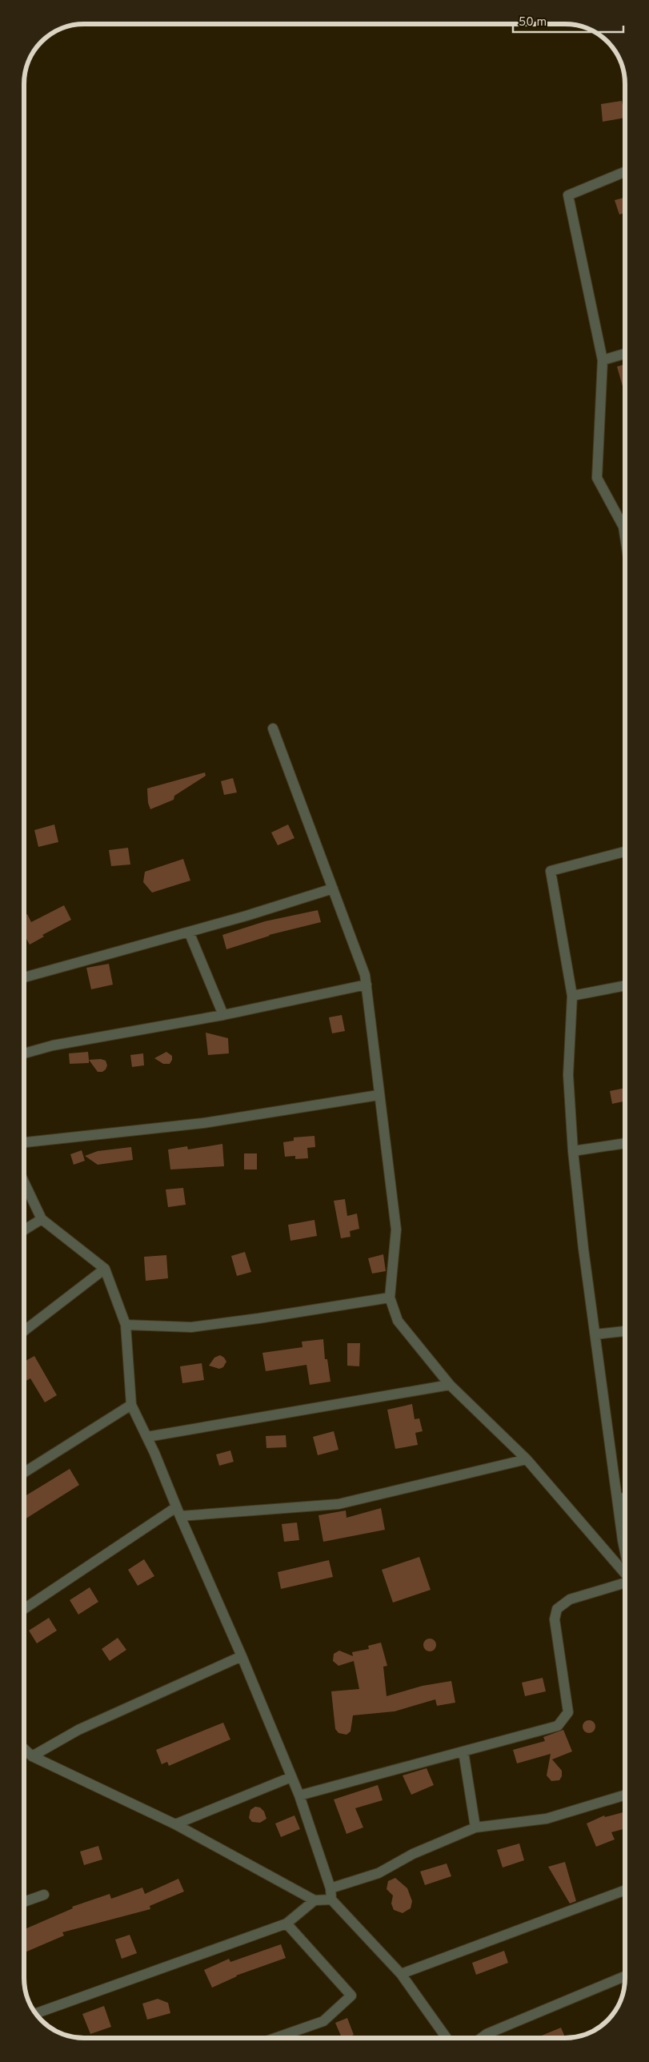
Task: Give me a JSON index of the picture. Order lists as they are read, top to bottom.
{
  "scale_bar": "50 m"
}
